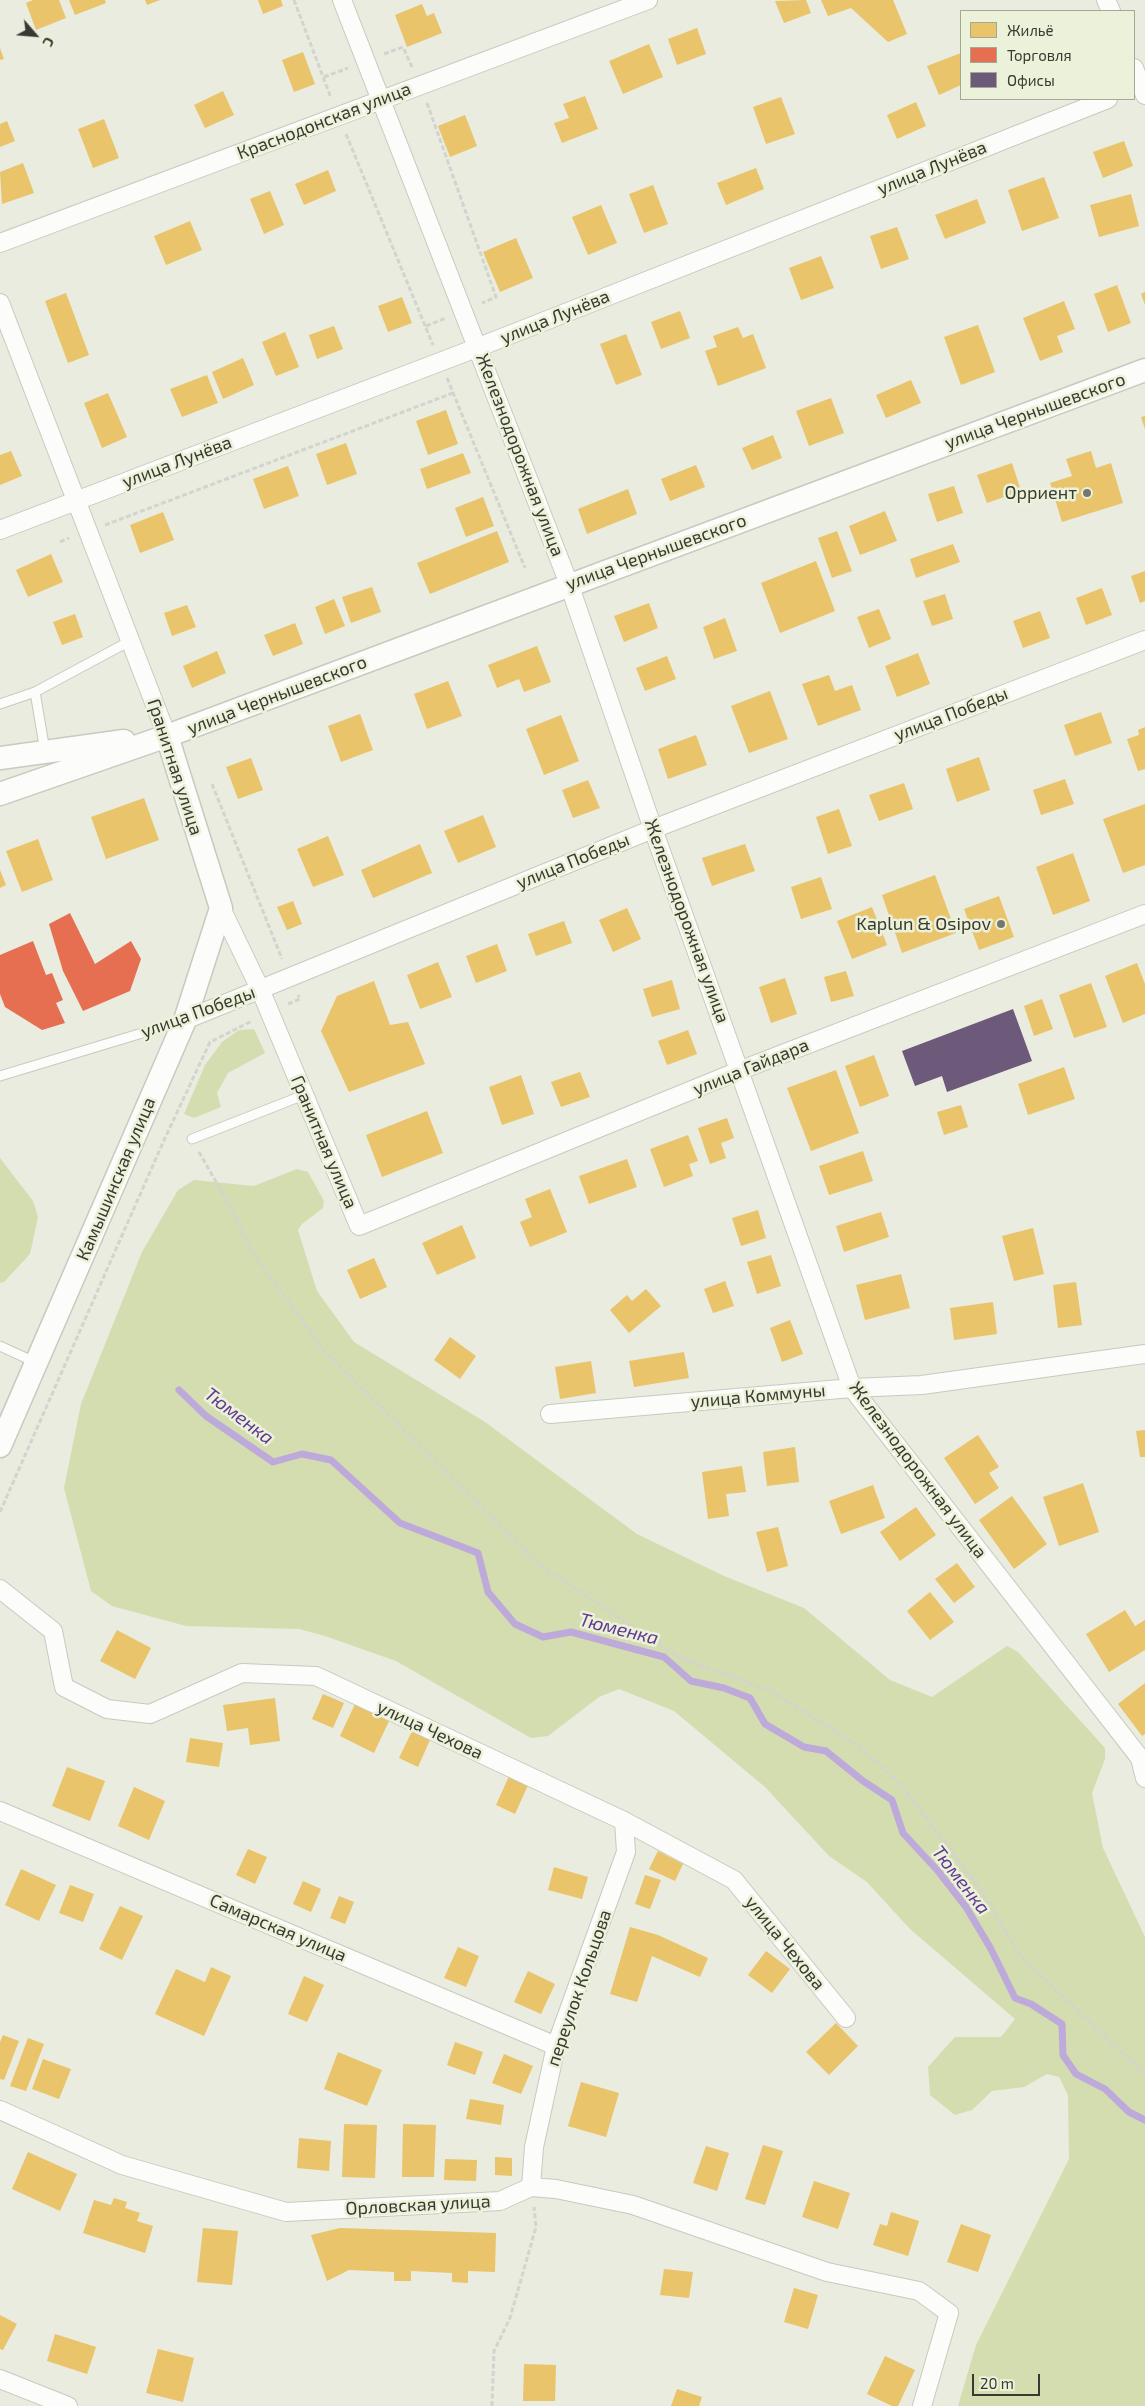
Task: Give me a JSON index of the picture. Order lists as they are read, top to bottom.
{
  "streets": {
    "street": [
      "Краснодонская улица",
      "улица Лунёва",
      "улица Чернышевского",
      "Железнодорожная улица",
      "улица Победы",
      "Гранитная улица",
      "улица Гайдара",
      "Камышинская улица",
      "улица Коммуны",
      "улица Чехова",
      "Самарская улица",
      "переулок Кольцова",
      "Орловская улица"
    ]
  },
  "crossings": [
    ["Краснодонская улица", "Железнодорожная улица"],
    ["улица Лунёва", "Железнодорожная улица"],
    ["улица Лунёва", "Гранитная улица"],
    ["улица Чернышевского", "Железнодорожная улица"],
    ["улица Чернышевского", "Гранитная улица"],
    ["Железнодорожная улица", "улица Победы"],
    ["Железнодорожная улица", "улица Гайдара"],
    ["Железнодорожная улица", "улица Коммуны"],
    ["улица Победы", "Гранитная улица"],
    ["улица Победы", "Камышинская улица"],
    ["Гранитная улица", "улица Гайдара"],
    ["Гранитная улица", "Камышинская улица"],
    ["улица Чехова", "переулок Кольцова"],
    ["Самарская улица", "переулок Кольцова"],
    ["переулок Кольцова", "Орловская улица"]
  ],
  "water": ["Тюменка"],
  "places": ["Орриент", "Kaplun & Osipov"],
  "legend": ["Жильё", "Торговля", "Офисы"],
  "scale_bar": "20 m",
  "north": "bottom right"
}
